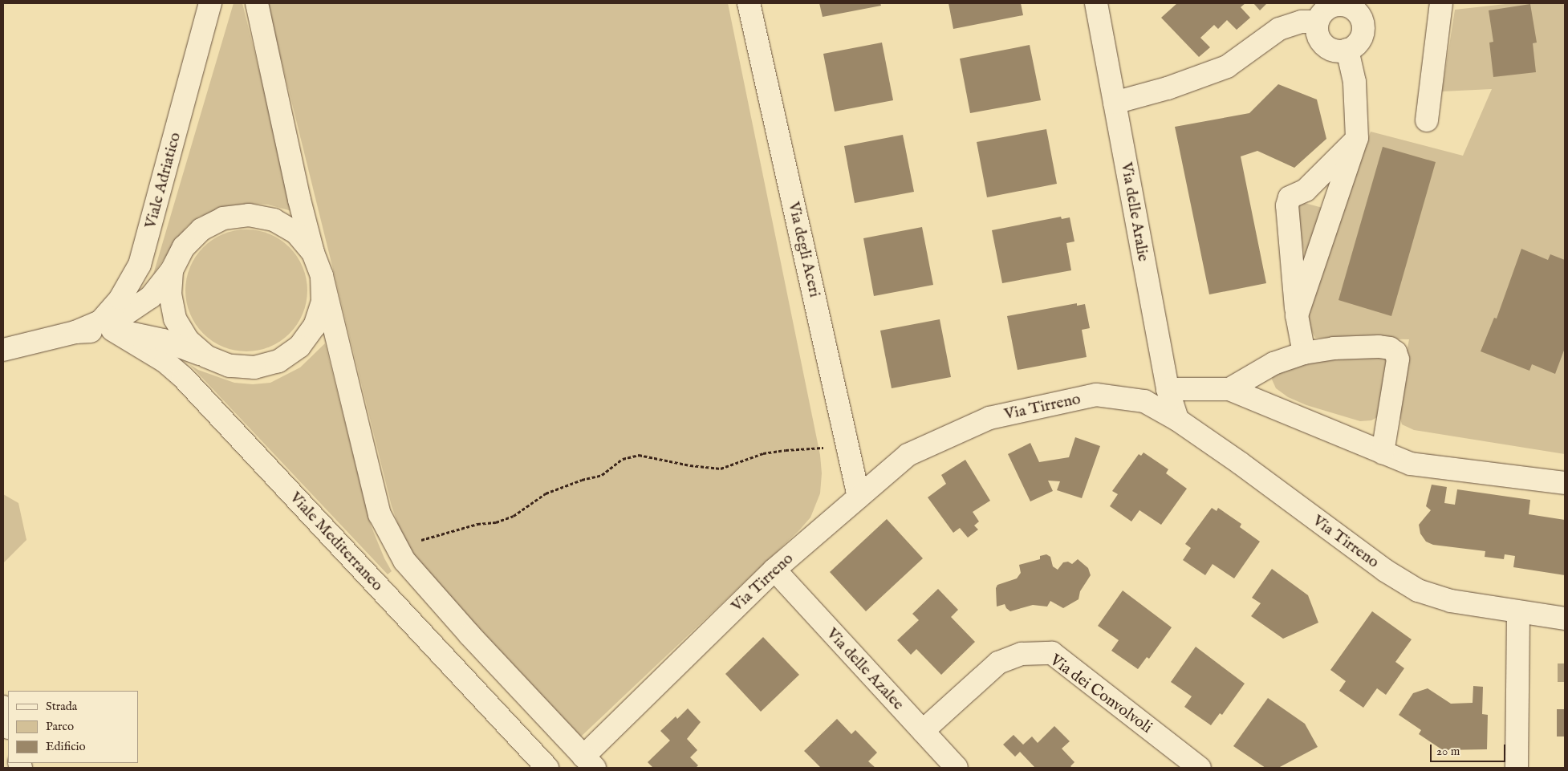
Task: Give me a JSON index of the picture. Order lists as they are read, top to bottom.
{
  "streets": {
    "street": [
      "Viale Adriatico",
      "Via delle Aralie",
      "Via degli Aceri",
      "Via Tirreno",
      "Viale Mediterraneo",
      "Via delle Azalee",
      "Via dei Convolvoli"
    ]
  },
  "crossings": [
    ["Viale Adriatico", "Viale Mediterraneo"],
    ["Via delle Aralie", "Via Tirreno"],
    ["Via degli Aceri", "Via Tirreno"],
    ["Via Tirreno", "Via delle Azalee"],
    ["Via delle Azalee", "Via dei Convolvoli"]
  ],
  "legend": ["Strada", "Parco", "Edificio"],
  "scale_bar": "20 m"
}
